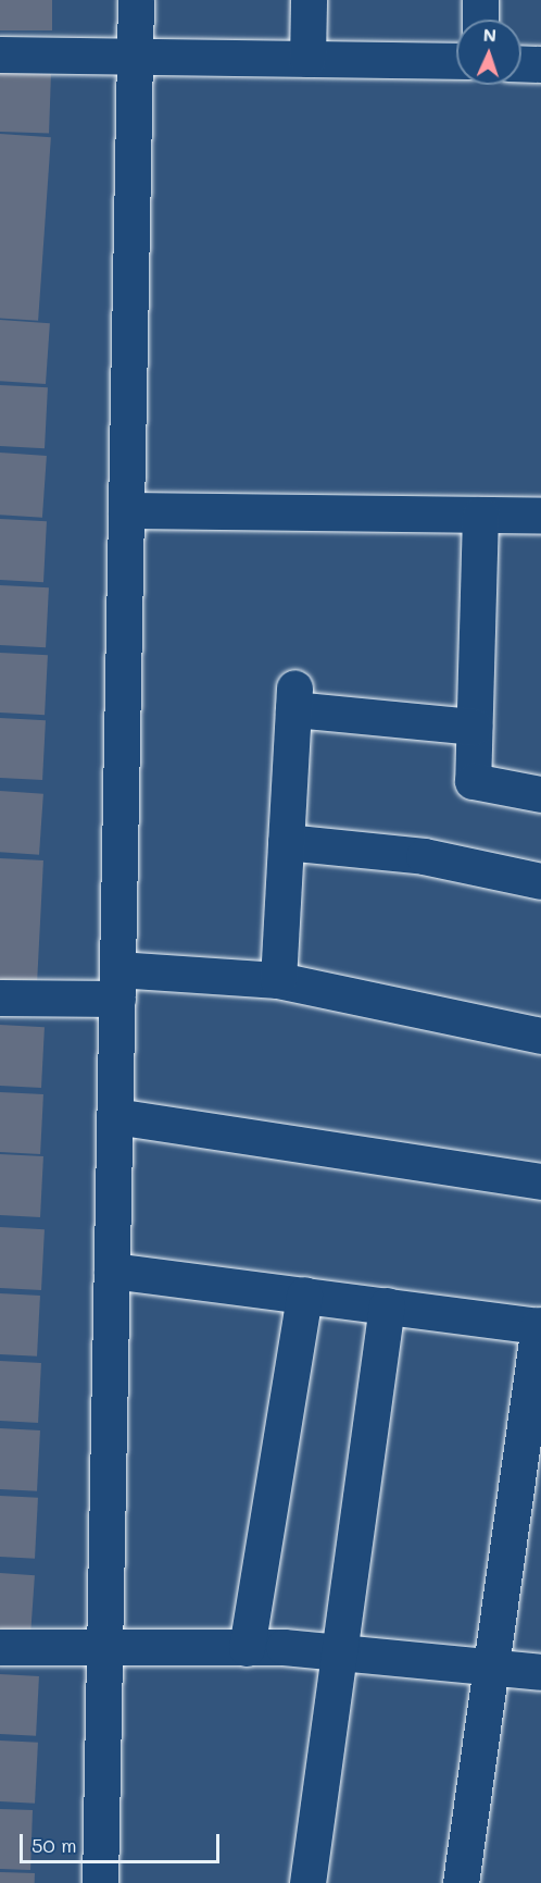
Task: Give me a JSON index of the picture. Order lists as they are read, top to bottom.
{
  "scale_bar": "50 m",
  "north": "top"
}
